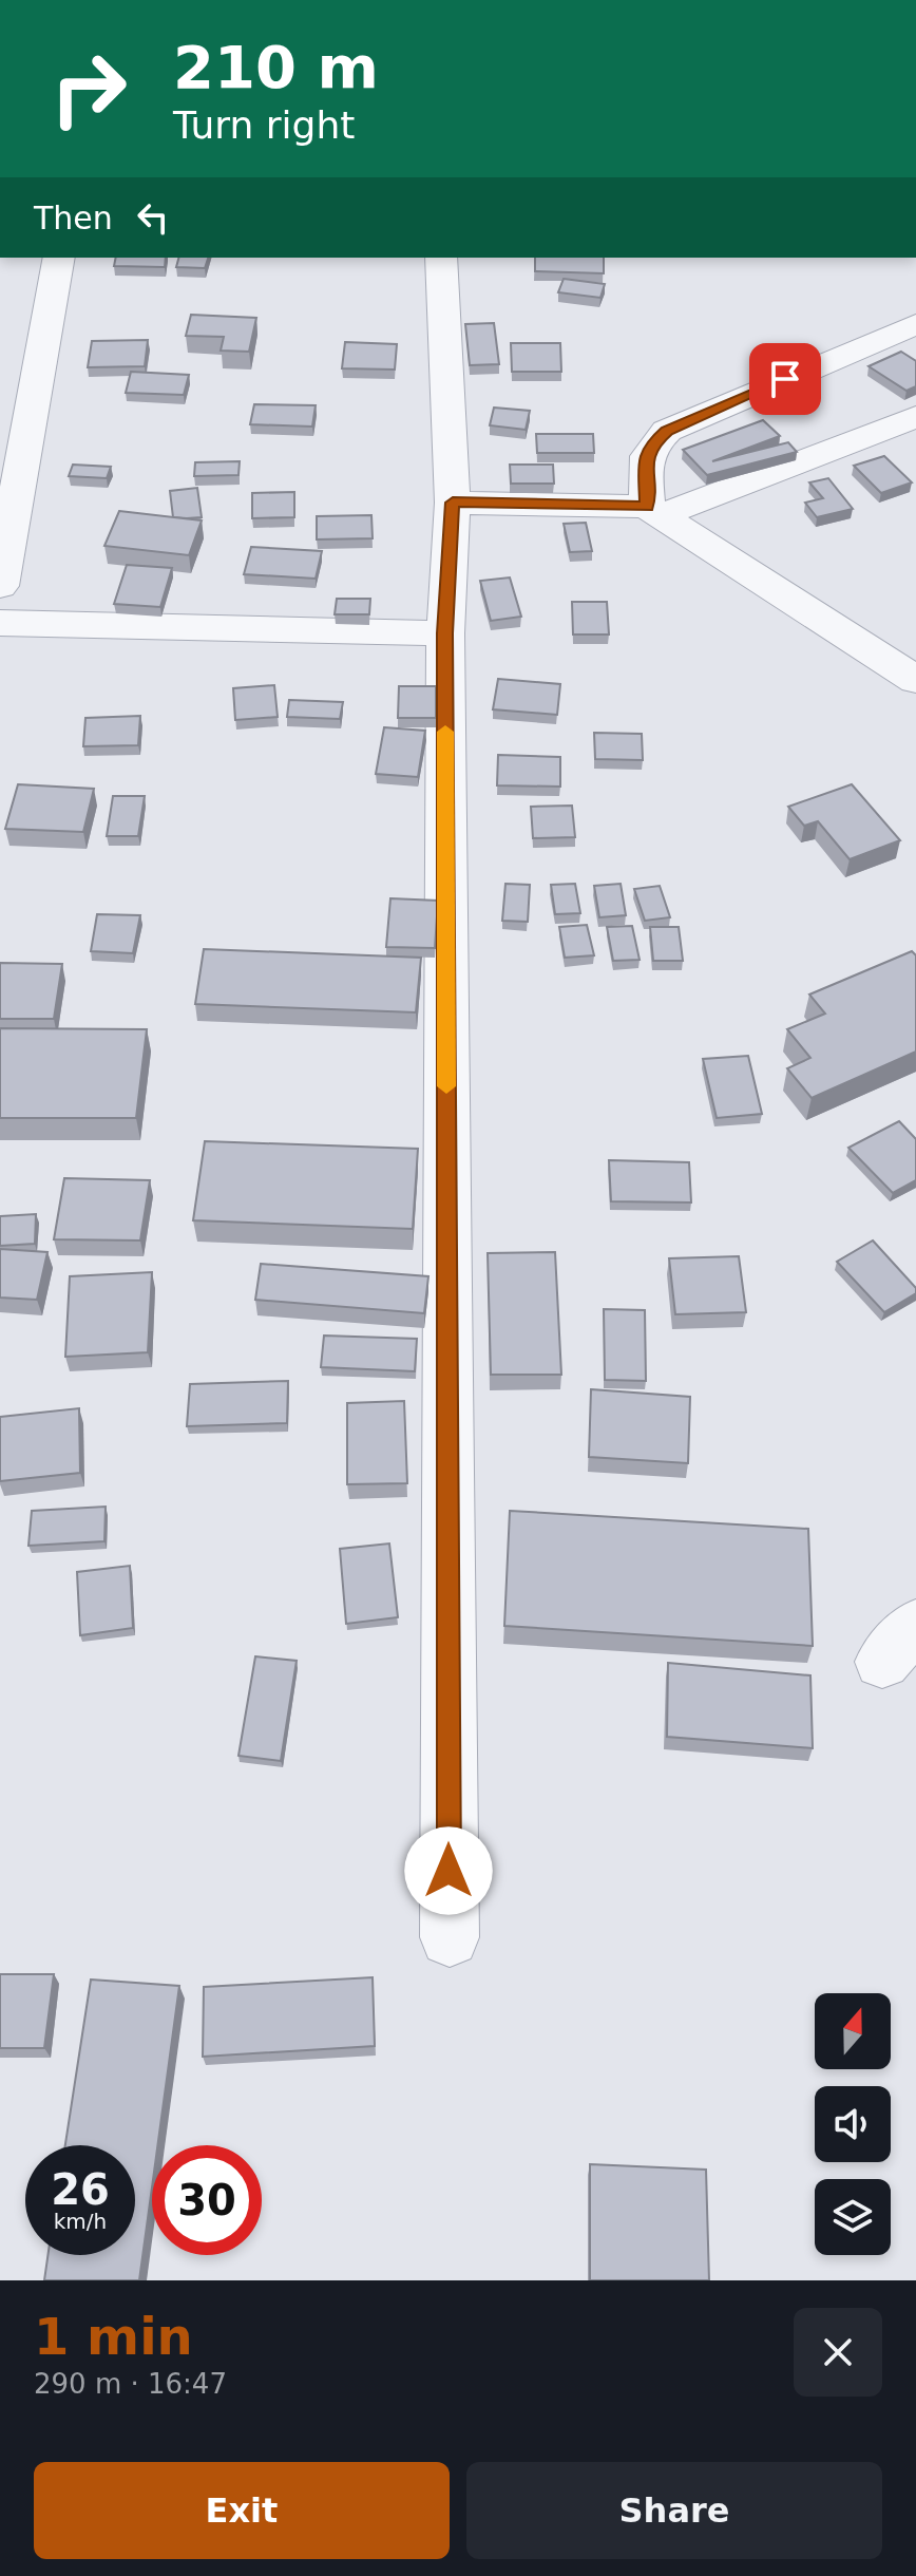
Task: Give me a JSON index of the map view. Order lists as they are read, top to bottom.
{
  "north": "top",
  "page": {
    "turn": ["210 m", "Turn right"],
    "then": "Then",
    "speed": "26 km/h",
    "limit": "30",
    "heading": ["1 min", "290 m · 16:47"],
    "buttons": ["Exit", "Share"]
  }
}
